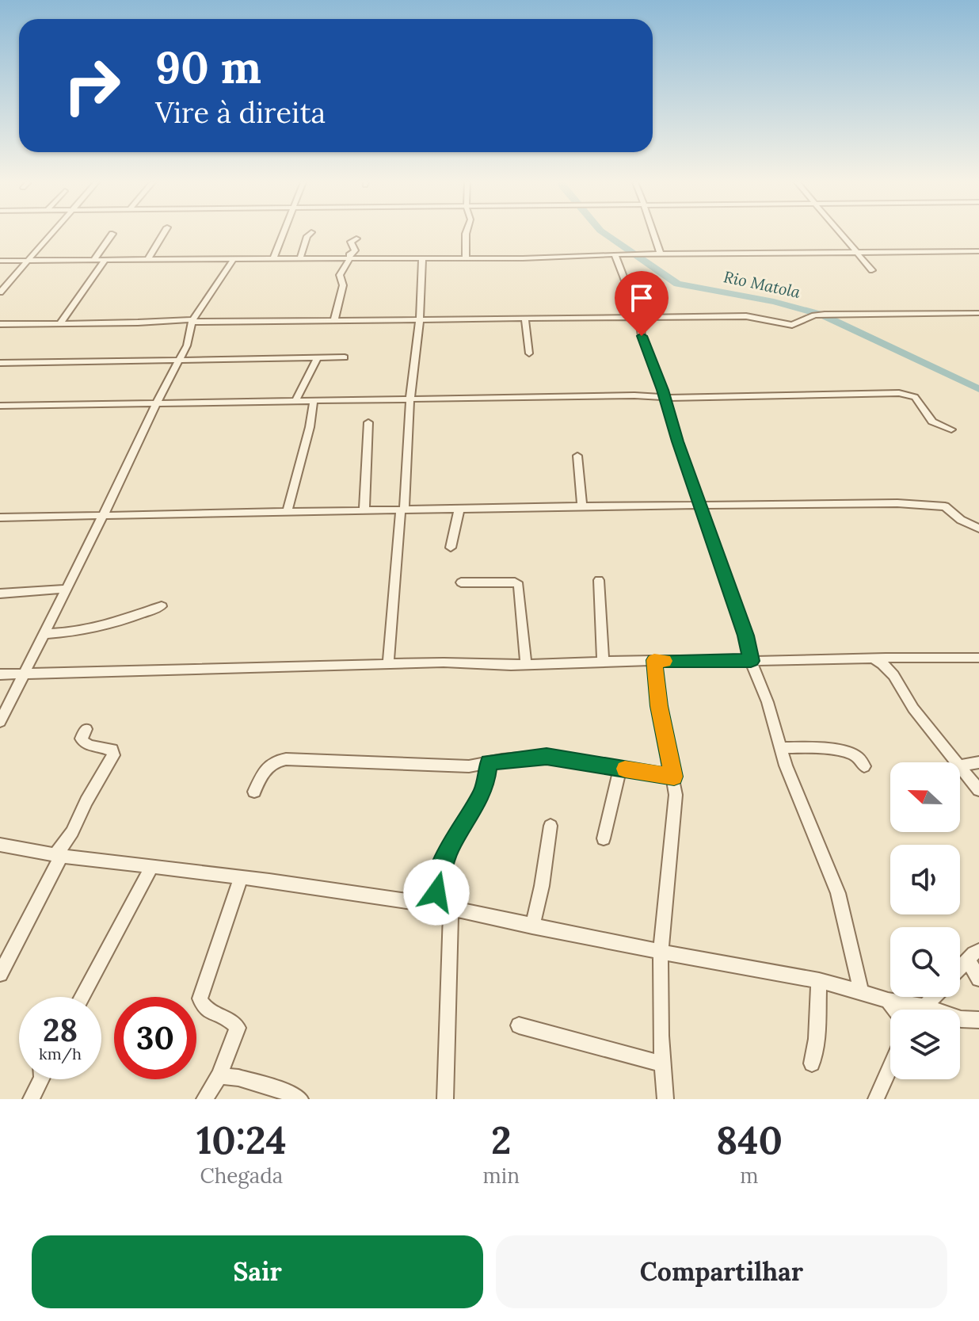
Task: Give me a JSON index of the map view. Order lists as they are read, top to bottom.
{
  "water": ["Rio Matola"],
  "north": "left",
  "page": {
    "turn": ["90 m", "Vire à direita"],
    "speed": "28 km/h",
    "limit": "30",
    "eta": [
      "10:24",
      "Chegada",
      "2",
      "min",
      "840",
      "m"
    ],
    "buttons": ["Sair", "Compartilhar"]
  }
}
